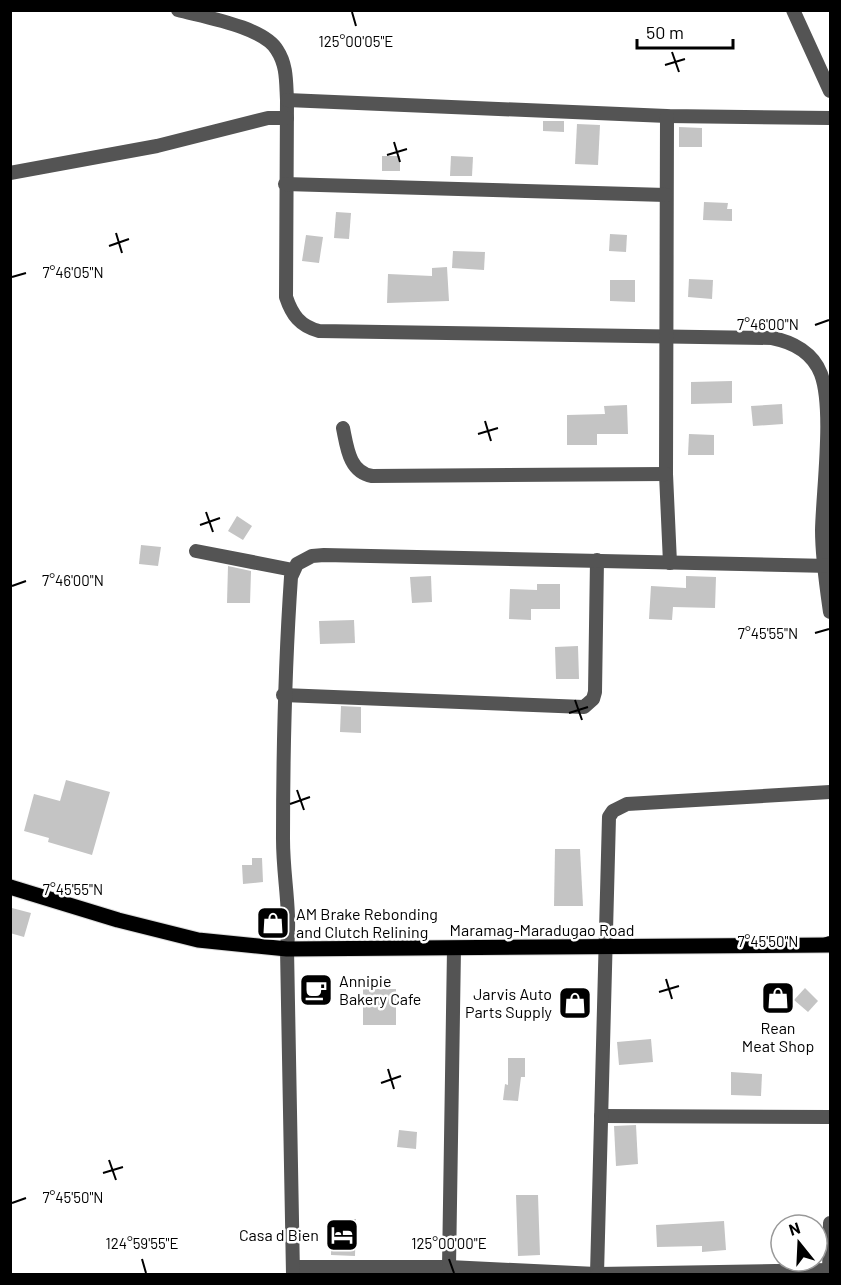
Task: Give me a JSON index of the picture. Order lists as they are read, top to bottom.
{
  "streets": {
    "main road": ["Maramag-Maradugao Road"]
  },
  "places": {
    "shop": ["AM Brake Rebonding and Clutch Relining", "Rean Meat Shop", "Jarvis Auto Parts Supply"],
    "cafe": ["Annipie Bakery Cafe"],
    "hotel": ["Casa d Bien"]
  },
  "scale_bar": "50 m",
  "north": "top",
  "coordinates": [
    "125°00'05\"E",
    "7°46'05\"N",
    "7°46'00\"N",
    "7°45'55\"N",
    "7°45'50\"N",
    "124°59'55\"E",
    "125°00'00\"E"
  ]
}
